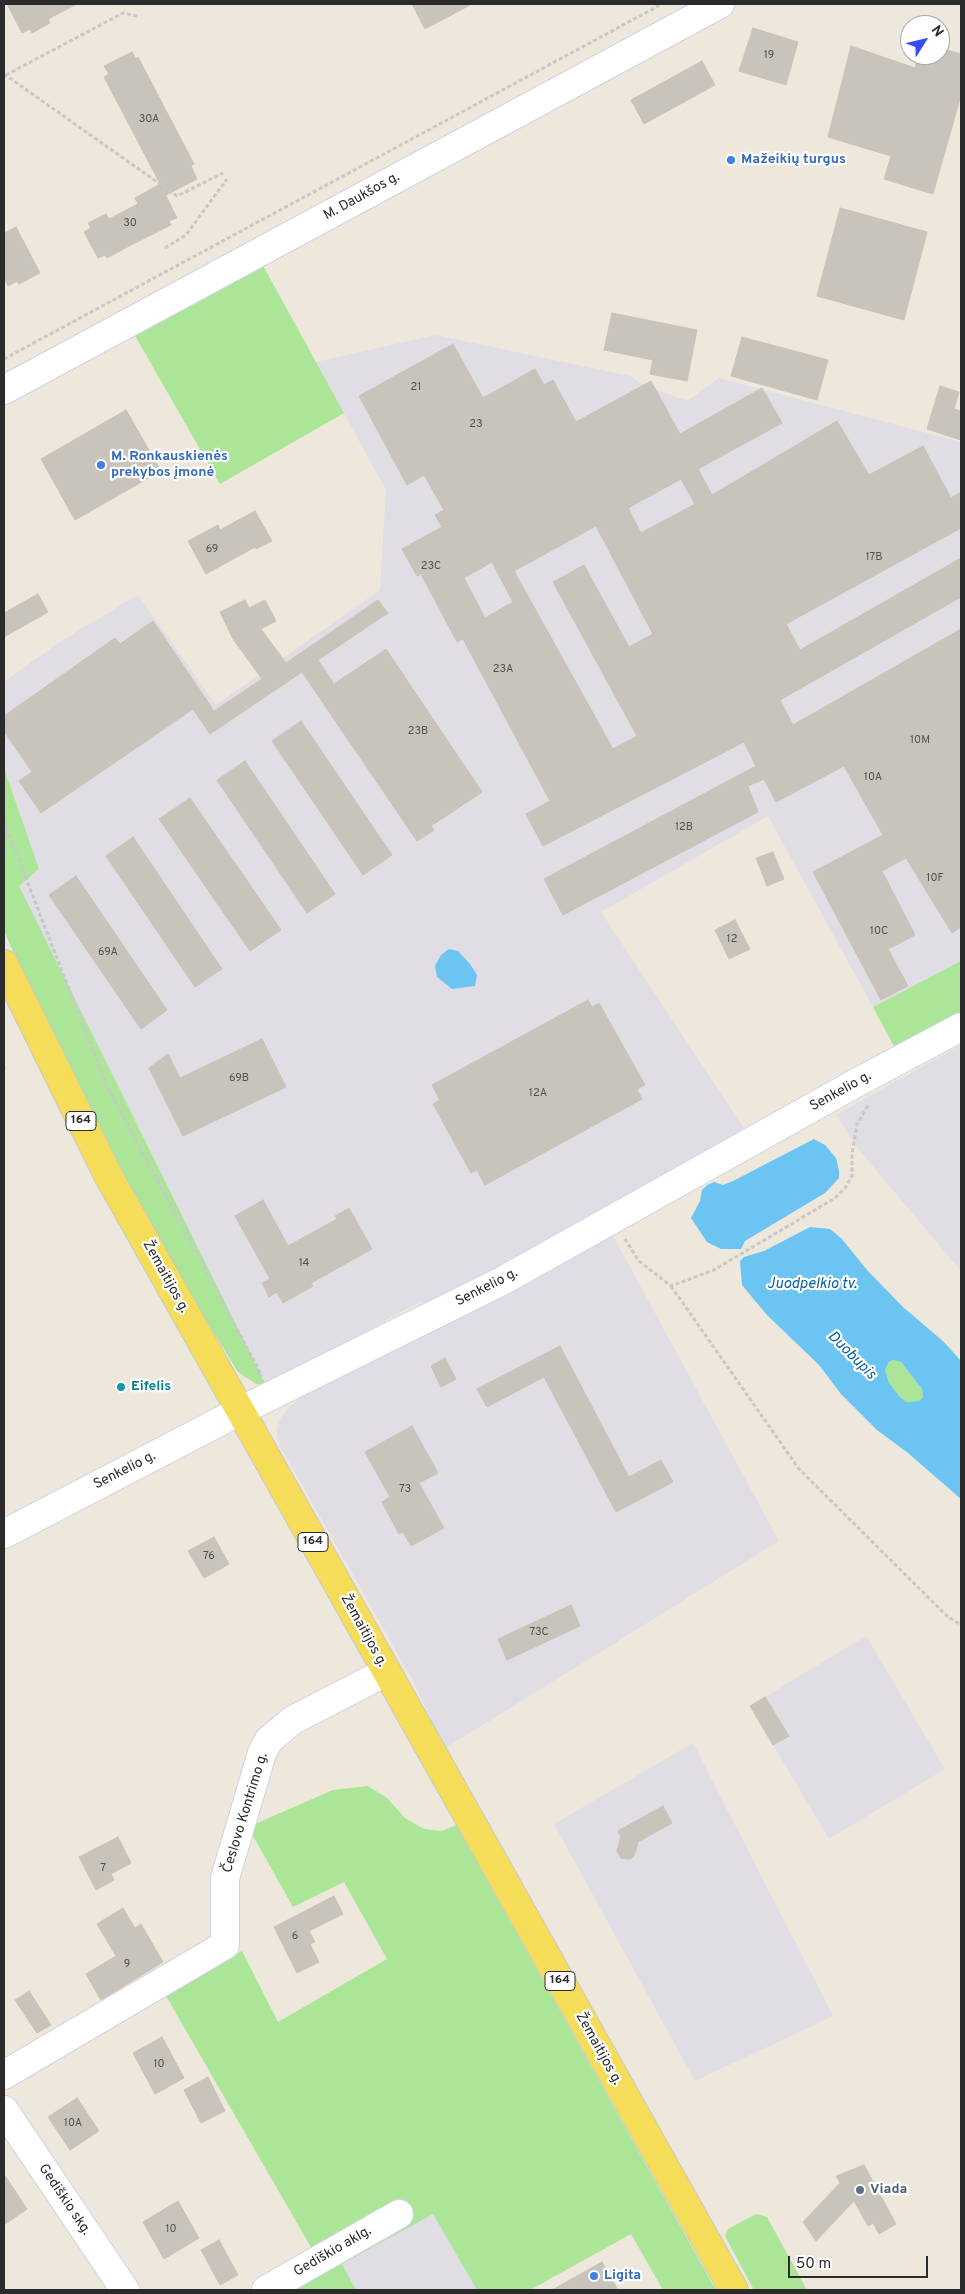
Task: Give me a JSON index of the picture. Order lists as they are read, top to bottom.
{
  "streets": {
    "main road": ["164", "Žemaitijos g."],
    "street": [
      "M. Daukšos g.",
      "Senkelio g.",
      "Česlovo Kontrimo g.",
      "Gediškio skg.",
      "Gediškio aklg."
    ]
  },
  "crossings": [
    ["Senkelio g.", "Žemaitijos g."],
    ["Žemaitijos g.", "Česlovo Kontrimo g."]
  ],
  "water": ["Juodpelkio tv.", "Duobupis"],
  "places": [
    "Mažeikių turgus",
    "M. Ronkauskienės prekybos įmonė",
    "Eifelis",
    "Viada",
    "Ligita"
  ],
  "house_numbers": [
    "19",
    "30A",
    "30",
    "21",
    "23",
    "69",
    "17B",
    "23C",
    "23A",
    "23B",
    "10M",
    "10A",
    "12B",
    "10F",
    "10C",
    "12",
    "69A",
    "69B",
    "12A",
    "14",
    "73",
    "76",
    "73C",
    "7",
    "6",
    "9",
    "10",
    "10A",
    "10"
  ],
  "scale_bar": "50 m",
  "north": "top right"
}
